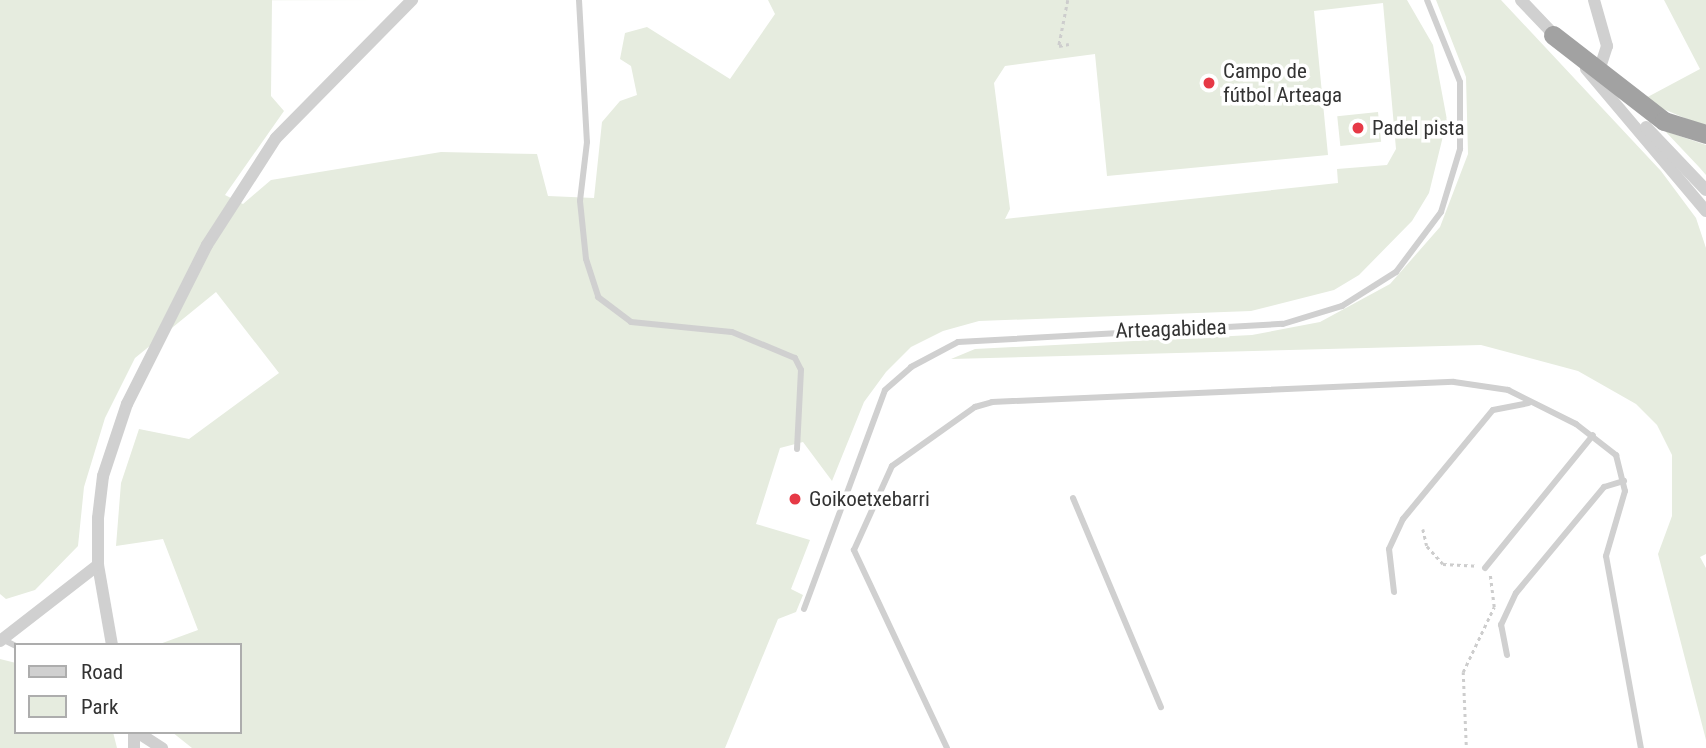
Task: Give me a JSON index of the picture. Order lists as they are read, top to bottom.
{
  "streets": {
    "lane": ["Arteagabidea"]
  },
  "places": ["Campo de fútbol Arteaga", "Padel pista", "Goikoetxebarri"],
  "legend": ["Road", "Park"]
}
